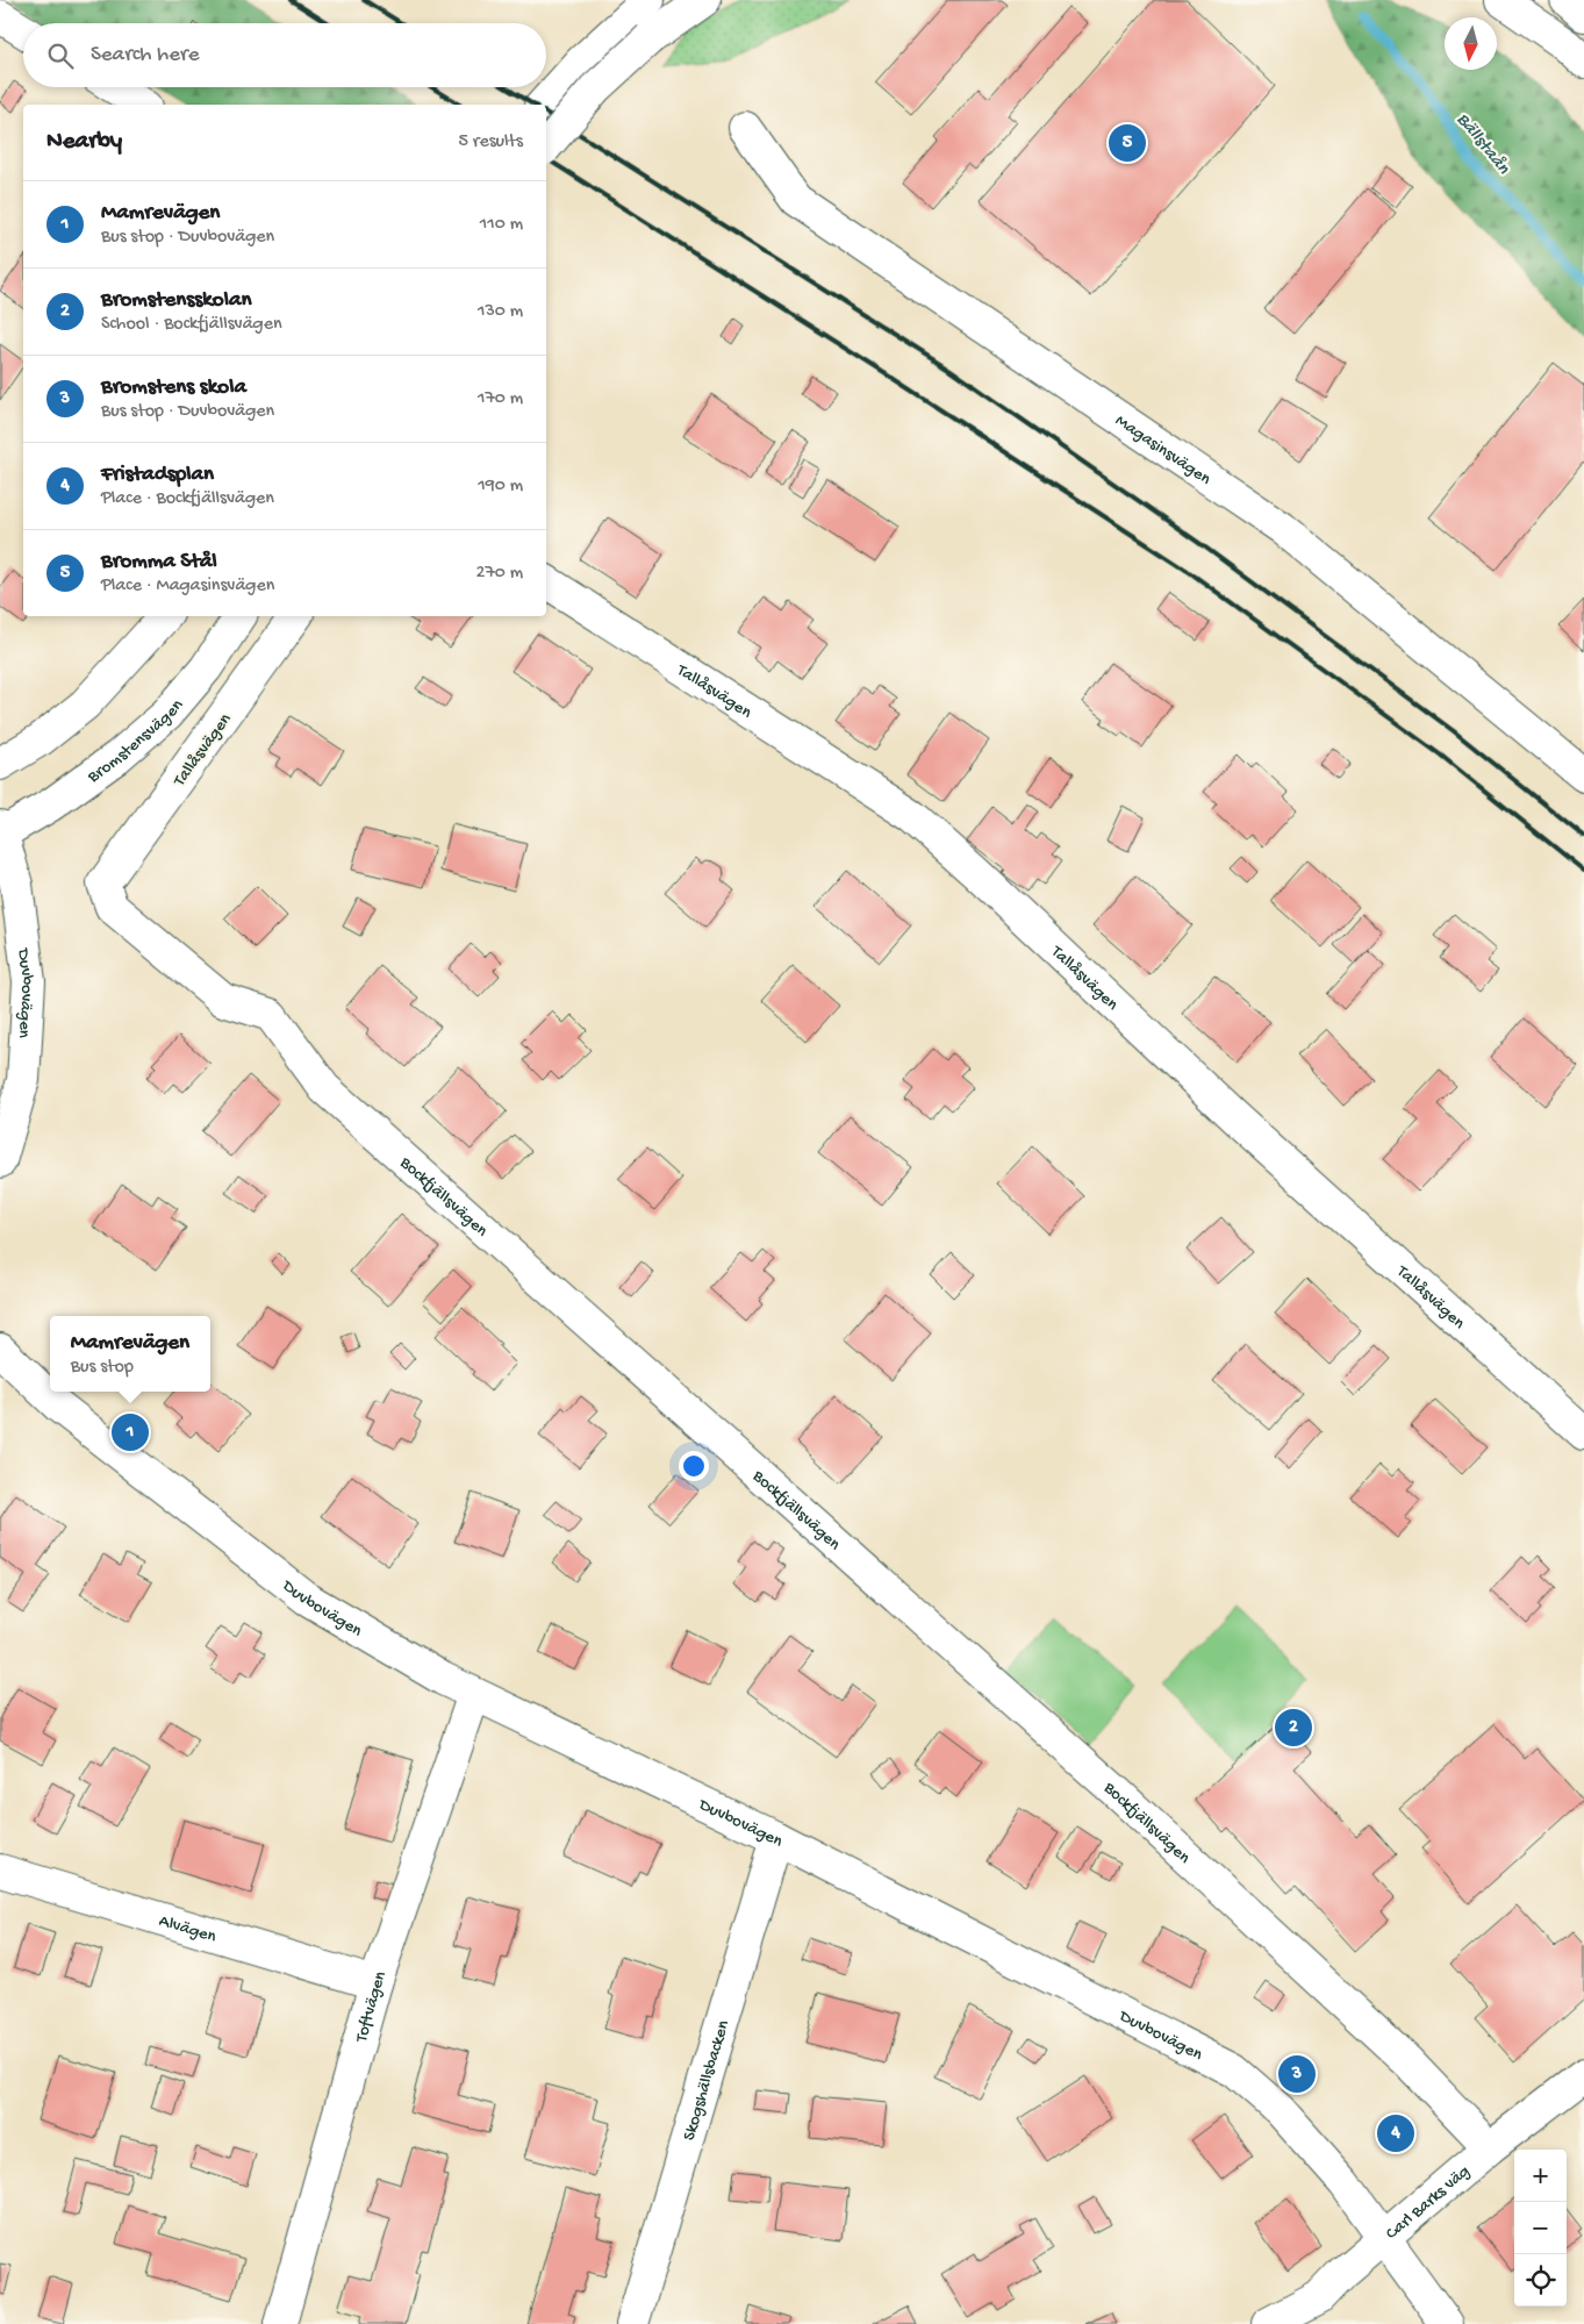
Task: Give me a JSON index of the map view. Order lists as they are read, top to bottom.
{
  "streets": {
    "street": [
      "Magasinsvägen",
      "Tallåsvägen",
      "Bromstensvägen",
      "Duvbovägen",
      "Bockfjällsvägen",
      "Alvägen",
      "Toftvägen",
      "Skogshällsbacken",
      "Carl Barks väg"
    ]
  },
  "crossings": [
    ["Tallåsvägen", "Bockfjällsvägen"],
    ["Bromstensvägen", "Duvbovägen"],
    ["Duvbovägen", "Toftvägen"],
    ["Duvbovägen", "Skogshällsbacken"],
    ["Duvbovägen", "Carl Barks väg"],
    ["Bockfjällsvägen", "Carl Barks väg"],
    ["Alvägen", "Toftvägen"]
  ],
  "water": ["Bällstaån"],
  "north": "bottom",
  "page": {
    "search": "Search here",
    "heading": ["Nearby", "5 results"],
    "pins": [
      "5",
      "1",
      "2",
      "3",
      "4"
    ],
    "list": [
      {
        "mark": "1",
        "name": "Mamrevägen",
        "note": "Bus stop · Duvbovägen",
        "value": "110 m"
      },
      {
        "mark": "2",
        "name": "Bromstensskolan",
        "note": "School · Bockfjällsvägen",
        "value": "130 m"
      },
      {
        "mark": "3",
        "name": "Bromstens skola",
        "note": "Bus stop · Duvbovägen",
        "value": "170 m"
      },
      {
        "mark": "4",
        "name": "Fristadsplan",
        "note": "Place · Bockfjällsvägen",
        "value": "190 m"
      },
      {
        "mark": "5",
        "name": "Bromma Stål",
        "note": "Place · Magasinsvägen",
        "value": "270 m"
      }
    ],
    "popup": ["Mamrevägen", "Bus stop"],
    "map_buttons": ["+", "−"]
  }
}
